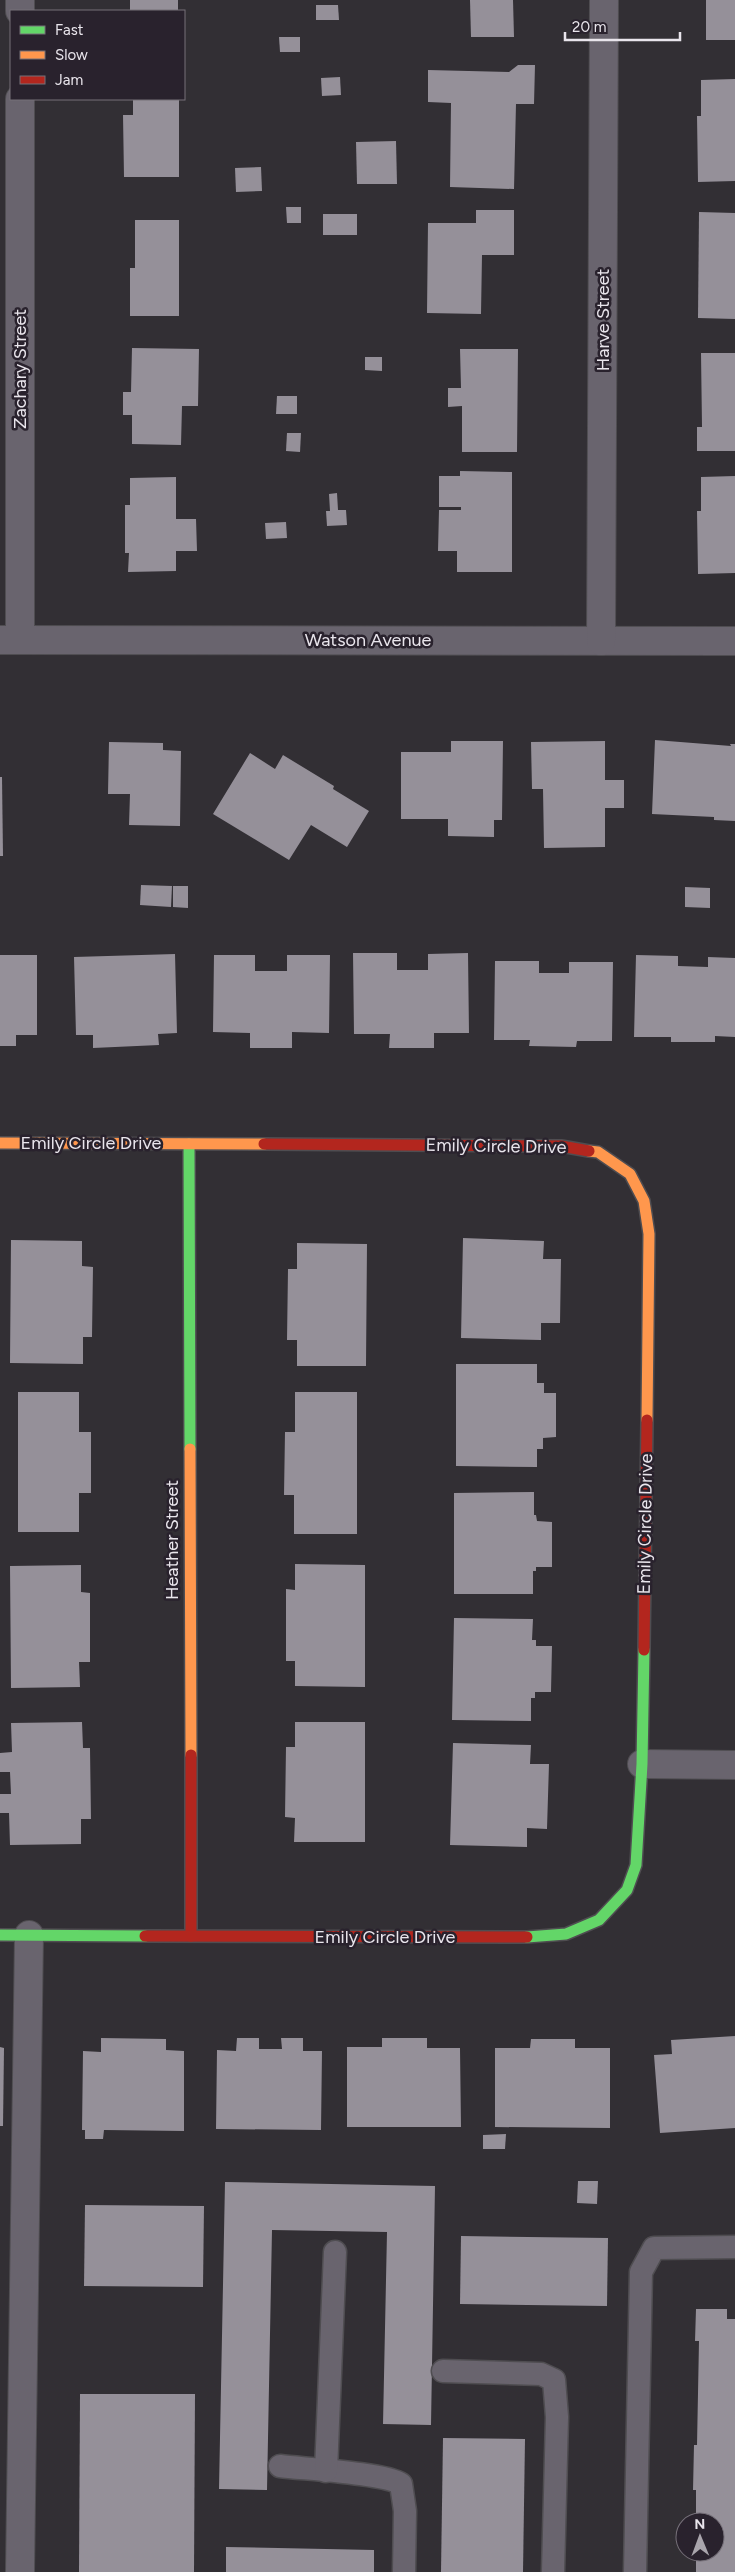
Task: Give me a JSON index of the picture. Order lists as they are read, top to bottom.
{
  "streets": {
    "street": [
      "Harve Street",
      "Zachary Street",
      "Watson Avenue",
      "Emily Circle Drive",
      "Heather Street"
    ]
  },
  "crossings": [
    ["Harve Street", "Watson Avenue"],
    ["Zachary Street", "Watson Avenue"],
    ["Emily Circle Drive", "Heather Street"]
  ],
  "legend": ["Fast", "Slow", "Jam"],
  "scale_bar": "20 m",
  "north": "top"
}
